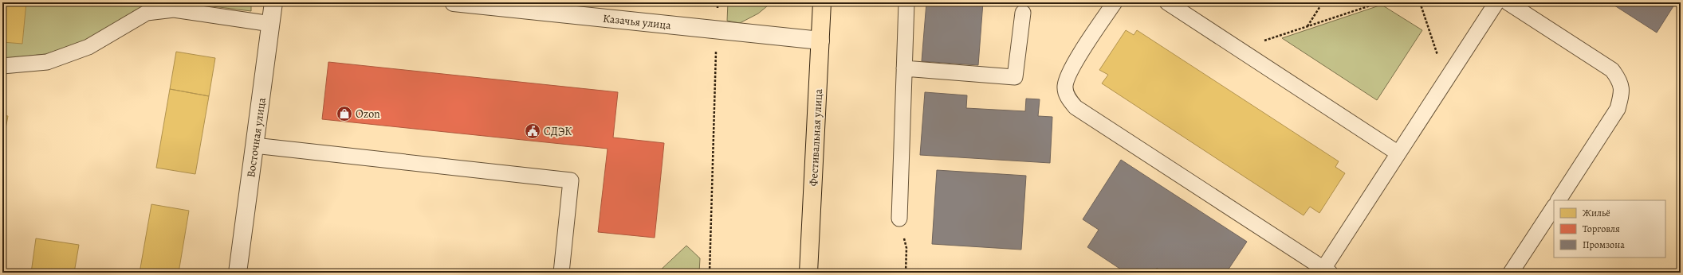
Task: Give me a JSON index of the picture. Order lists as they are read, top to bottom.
{
  "streets": {
    "main road": ["Фестивальная улица"],
    "street": ["Казачья улица", "Восточная улица"]
  },
  "crossings": [
    ["Казачья улица", "Фестивальная улица"]
  ],
  "places": {
    "shop": ["Ozon"],
    "public building": ["СДЭК"]
  },
  "legend": ["Жильё", "Торговля", "Промзона"]
}
